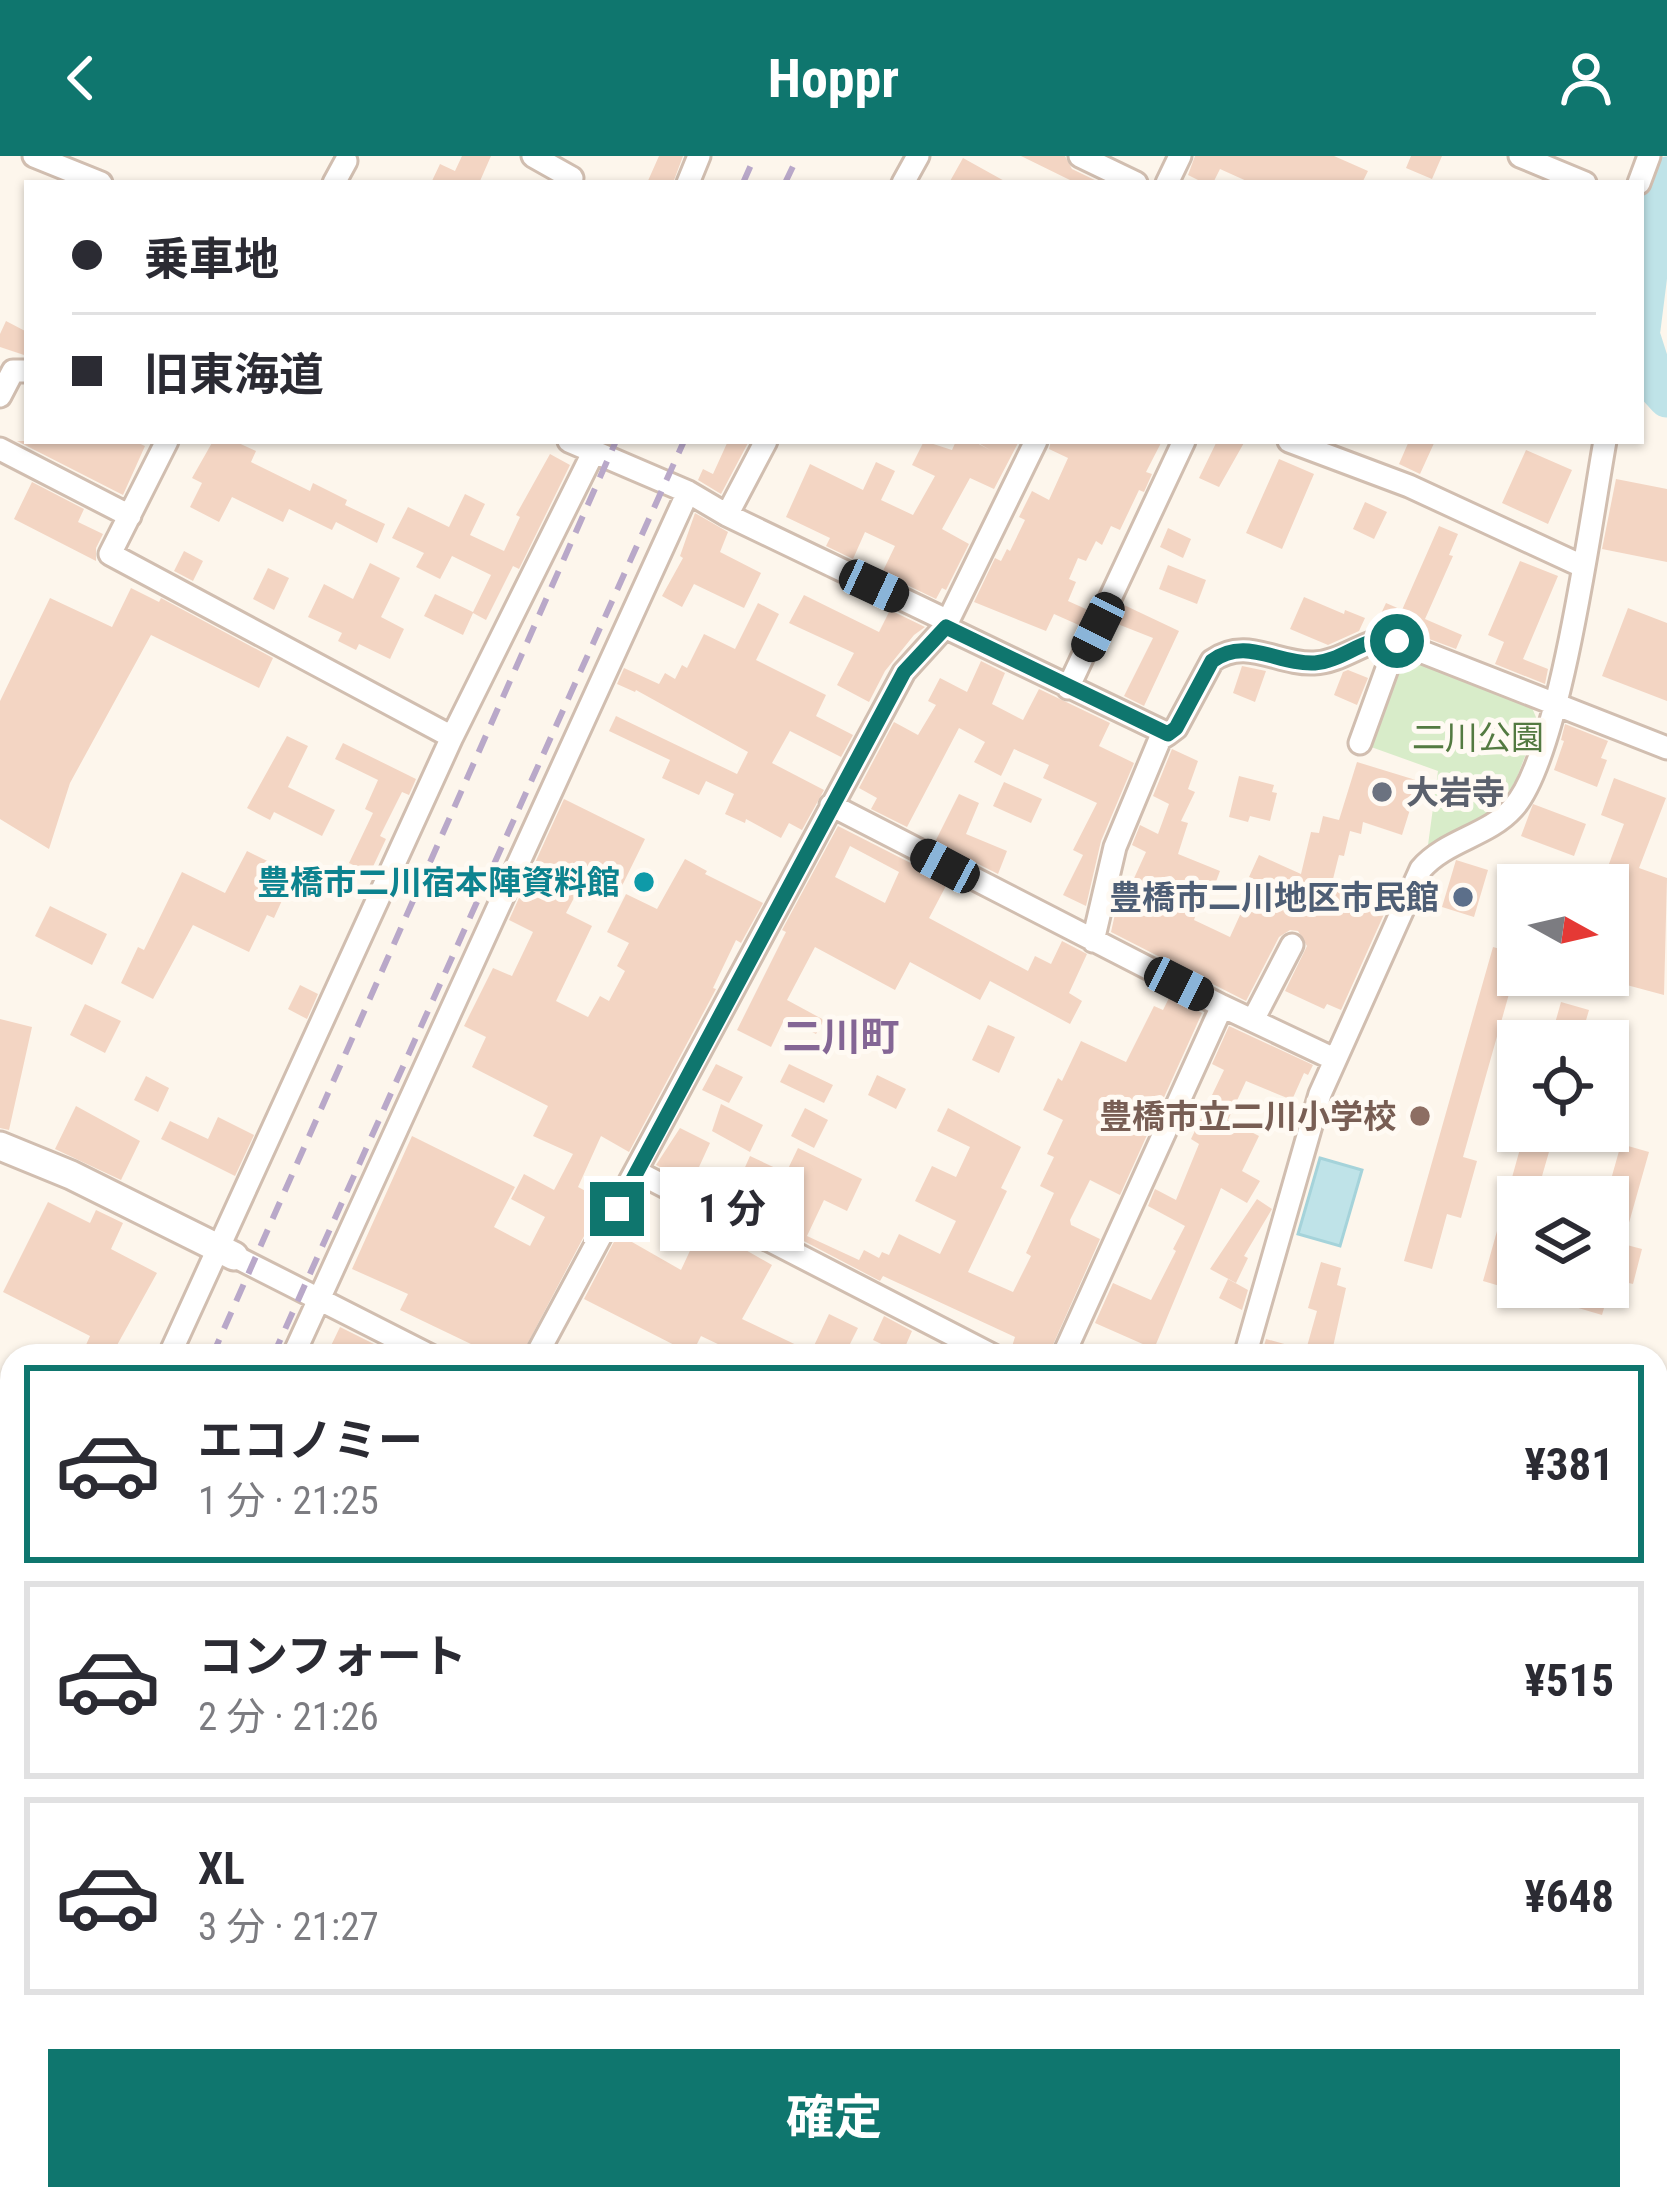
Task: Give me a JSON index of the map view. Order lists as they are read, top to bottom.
{
  "districts": ["二川町"],
  "parks": ["二川公園"],
  "places": [
    "大岩寺",
    "豊橋市二川宿本陣資料館",
    "豊橋市二川地区市民館",
    "豊橋市立二川小学校"
  ],
  "north": "right",
  "page": {
    "header": "Hoppr",
    "banner": ["乗車地", "旧東海道"],
    "bubble": "1 分",
    "list": [
      {
        "name": "エコノミー",
        "note": "1 分 · 21:25",
        "value": "¥381"
      },
      {
        "name": "コンフォート",
        "note": "2 分 · 21:26",
        "value": "¥515"
      },
      {
        "name": "XL",
        "note": "3 分 · 21:27",
        "value": "¥648"
      }
    ],
    "buttons": "確定"
  }
}
